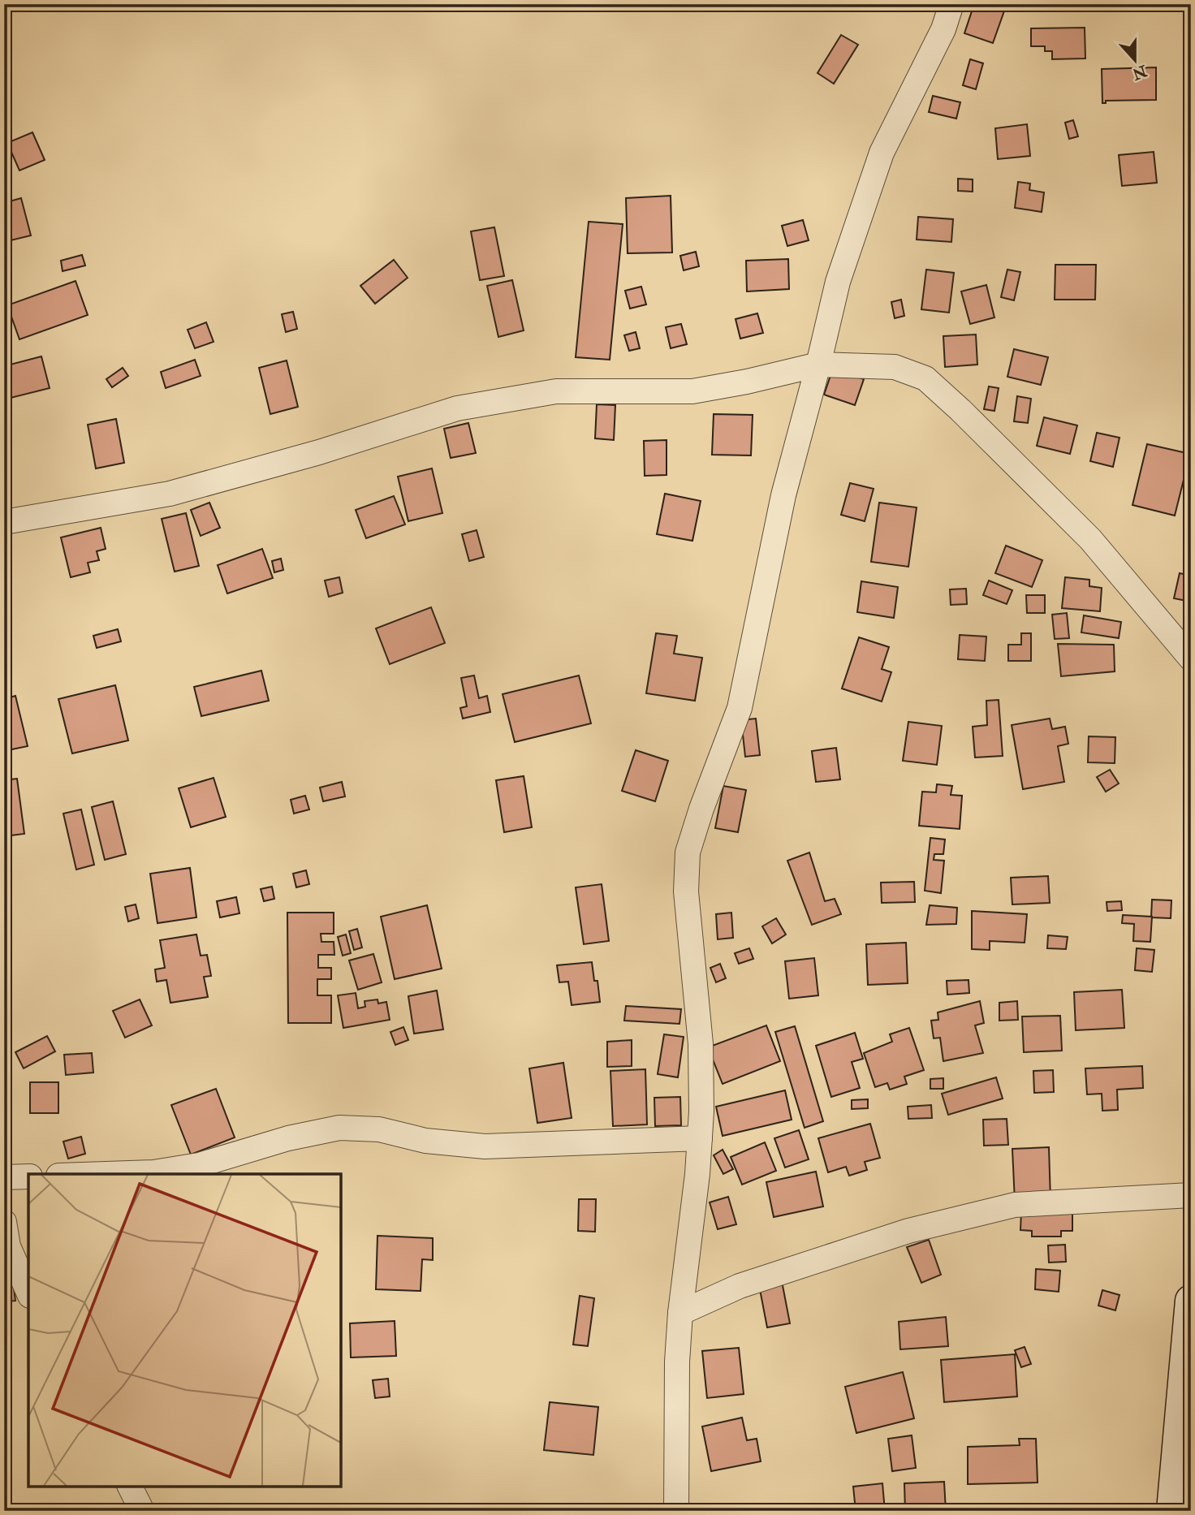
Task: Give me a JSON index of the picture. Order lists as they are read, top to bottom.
{
  "north": "bottom"
}
